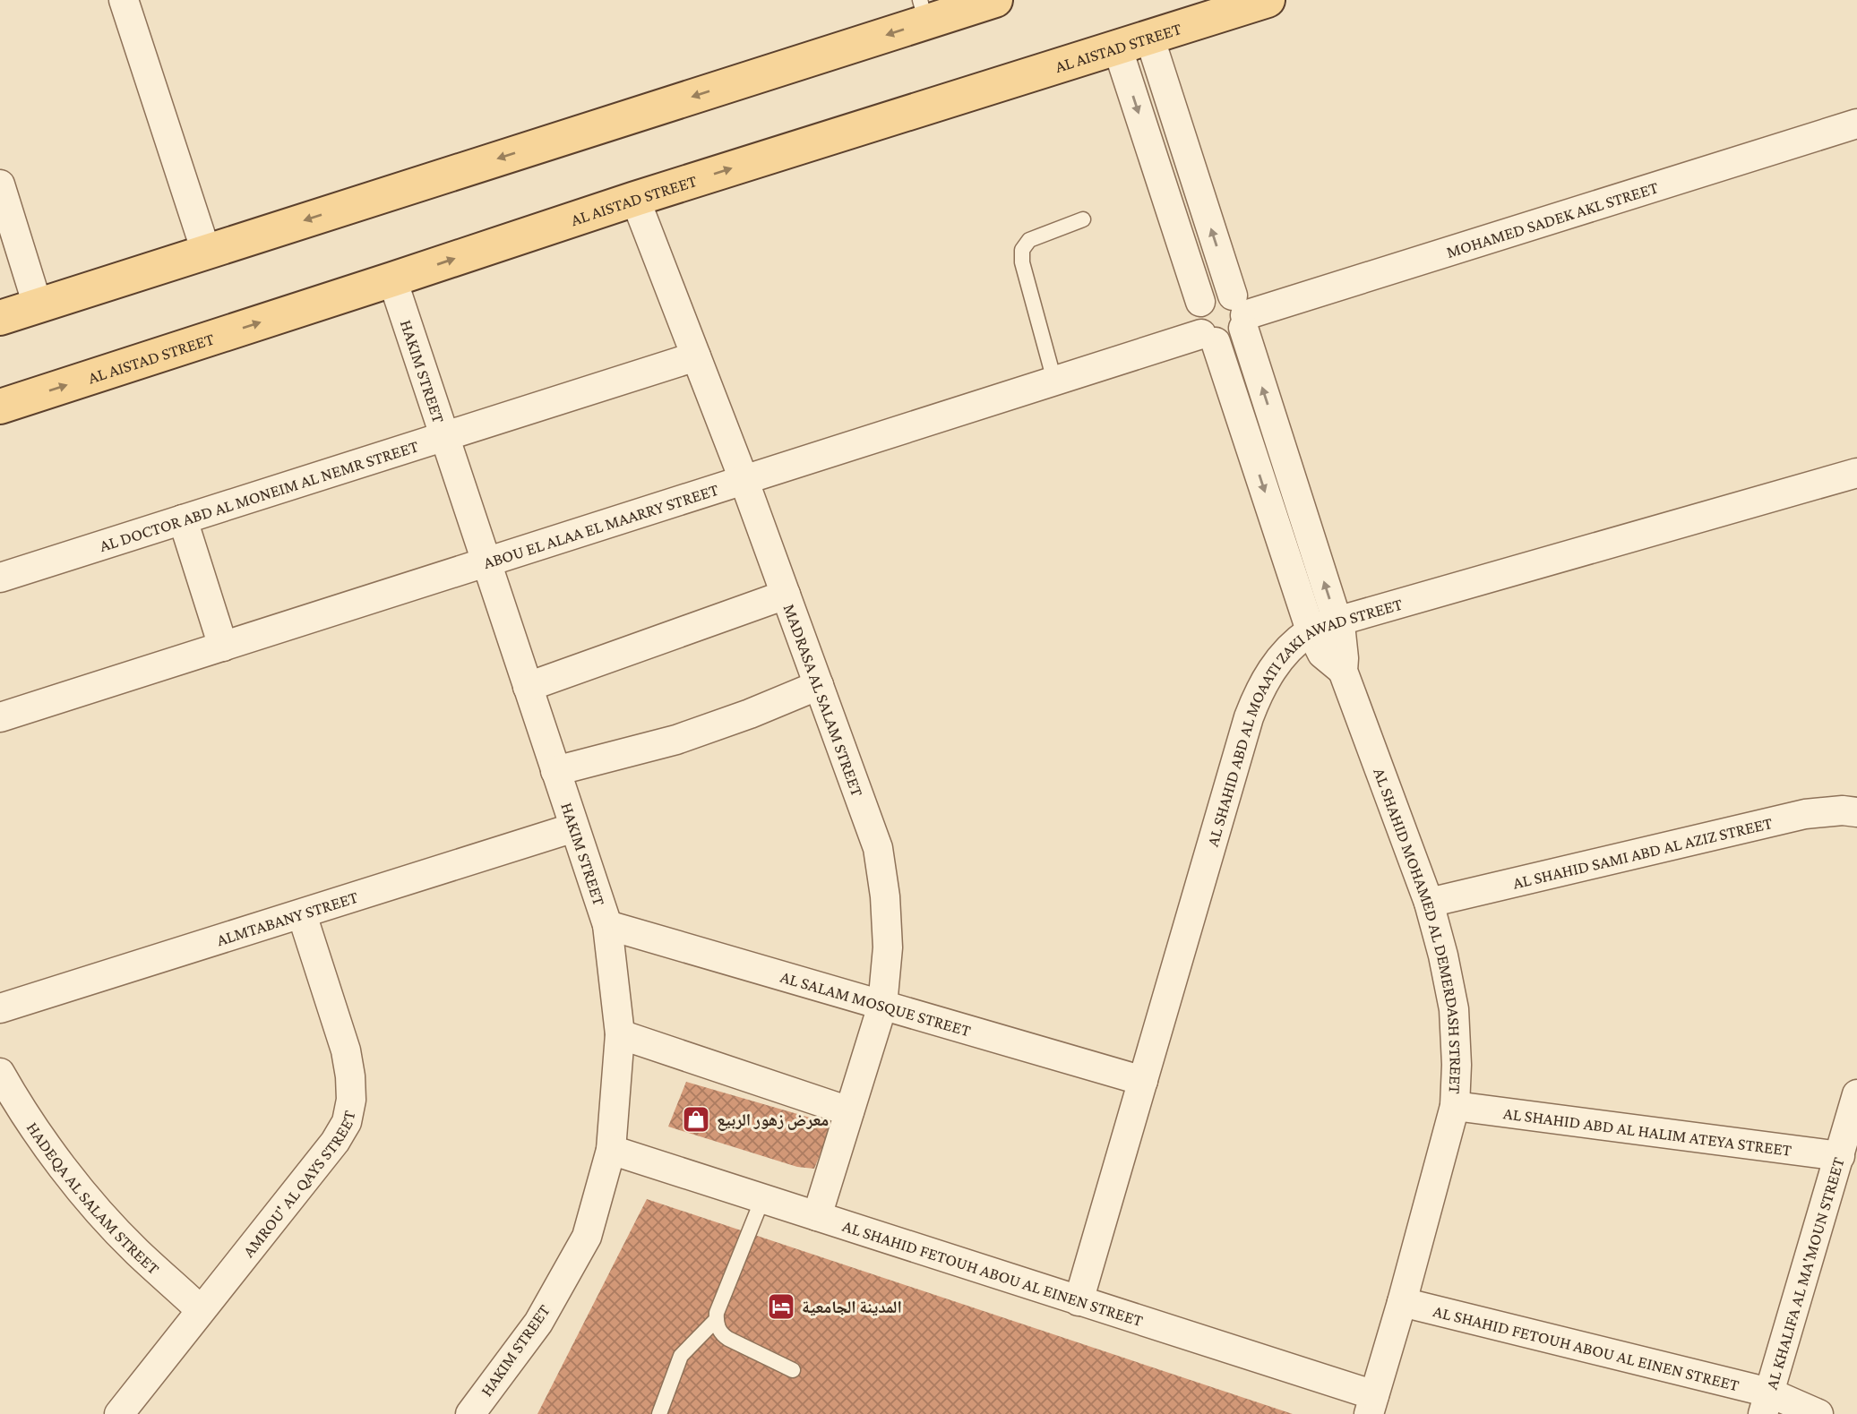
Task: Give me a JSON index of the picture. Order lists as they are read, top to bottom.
{
  "streets": {
    "main road": ["AL AISTAD STREET"],
    "street": [
      "MOHAMED SADEK AKL STREET",
      "HAKIM STREET",
      "AL DOCTOR ABD AL MONEIM AL NEMR STREET",
      "ABOU EL ALAA EL MAARRY STREET",
      "MADRASA AL SALAM STREET",
      "AL SHAHID ABD AL MOAATI ZAKI AWAD STREET",
      "AL SHAHID SAMI ABD AL AZIZ STREET",
      "ALMTABANY STREET",
      "AL SHAHID MOHAMED AL DEMERDASH STREET",
      "AL SALAM MOSQUE STREET",
      "AL SHAHID ABD AL HALIM ATEYA STREET",
      "AMROU' AL QAYS STREET",
      "HADEQA AL SALAM STREET",
      "AL SHAHID FETOUH ABOU AL EINEN STREET",
      "AL KHALIFA AL MA'MOUN STREET"
    ]
  },
  "crossings": [
    ["AL AISTAD STREET", "HAKIM STREET"],
    ["AL AISTAD STREET", "MADRASA AL SALAM STREET"],
    ["AL AISTAD STREET", "AL SHAHID MOHAMED AL DEMERDASH STREET"],
    ["MOHAMED SADEK AKL STREET", "ABOU EL ALAA EL MAARRY STREET"],
    ["MOHAMED SADEK AKL STREET", "AL SHAHID MOHAMED AL DEMERDASH STREET"],
    ["HAKIM STREET", "AL DOCTOR ABD AL MONEIM AL NEMR STREET"],
    ["HAKIM STREET", "ABOU EL ALAA EL MAARRY STREET"],
    ["HAKIM STREET", "ALMTABANY STREET"],
    ["HAKIM STREET", "AL SALAM MOSQUE STREET"],
    ["HAKIM STREET", "AL SHAHID FETOUH ABOU AL EINEN STREET"],
    ["AL DOCTOR ABD AL MONEIM AL NEMR STREET", "MADRASA AL SALAM STREET"],
    ["ABOU EL ALAA EL MAARRY STREET", "MADRASA AL SALAM STREET"],
    ["ABOU EL ALAA EL MAARRY STREET", "AL SHAHID MOHAMED AL DEMERDASH STREET"],
    ["MADRASA AL SALAM STREET", "AL SALAM MOSQUE STREET"],
    ["MADRASA AL SALAM STREET", "AL SHAHID FETOUH ABOU AL EINEN STREET"],
    ["AL SHAHID ABD AL MOAATI ZAKI AWAD STREET", "AL SHAHID MOHAMED AL DEMERDASH STREET"],
    ["AL SHAHID ABD AL MOAATI ZAKI AWAD STREET", "AL SALAM MOSQUE STREET"],
    ["AL SHAHID ABD AL MOAATI ZAKI AWAD STREET", "AL SHAHID FETOUH ABOU AL EINEN STREET"],
    ["AL SHAHID SAMI ABD AL AZIZ STREET", "AL SHAHID MOHAMED AL DEMERDASH STREET"],
    ["ALMTABANY STREET", "AMROU' AL QAYS STREET"],
    ["AL SHAHID MOHAMED AL DEMERDASH STREET", "AL SHAHID ABD AL HALIM ATEYA STREET"],
    ["AL SHAHID MOHAMED AL DEMERDASH STREET", "AL SHAHID FETOUH ABOU AL EINEN STREET"],
    ["AL SHAHID ABD AL HALIM ATEYA STREET", "AL KHALIFA AL MA'MOUN STREET"],
    ["AMROU' AL QAYS STREET", "HADEQA AL SALAM STREET"],
    ["AL SHAHID FETOUH ABOU AL EINEN STREET", "AL KHALIFA AL MA'MOUN STREET"]
  ],
  "places": {
    "shop": ["معرض زهور الربيع"],
    "hotel": ["المدينة الجامعية"]
  }
}
